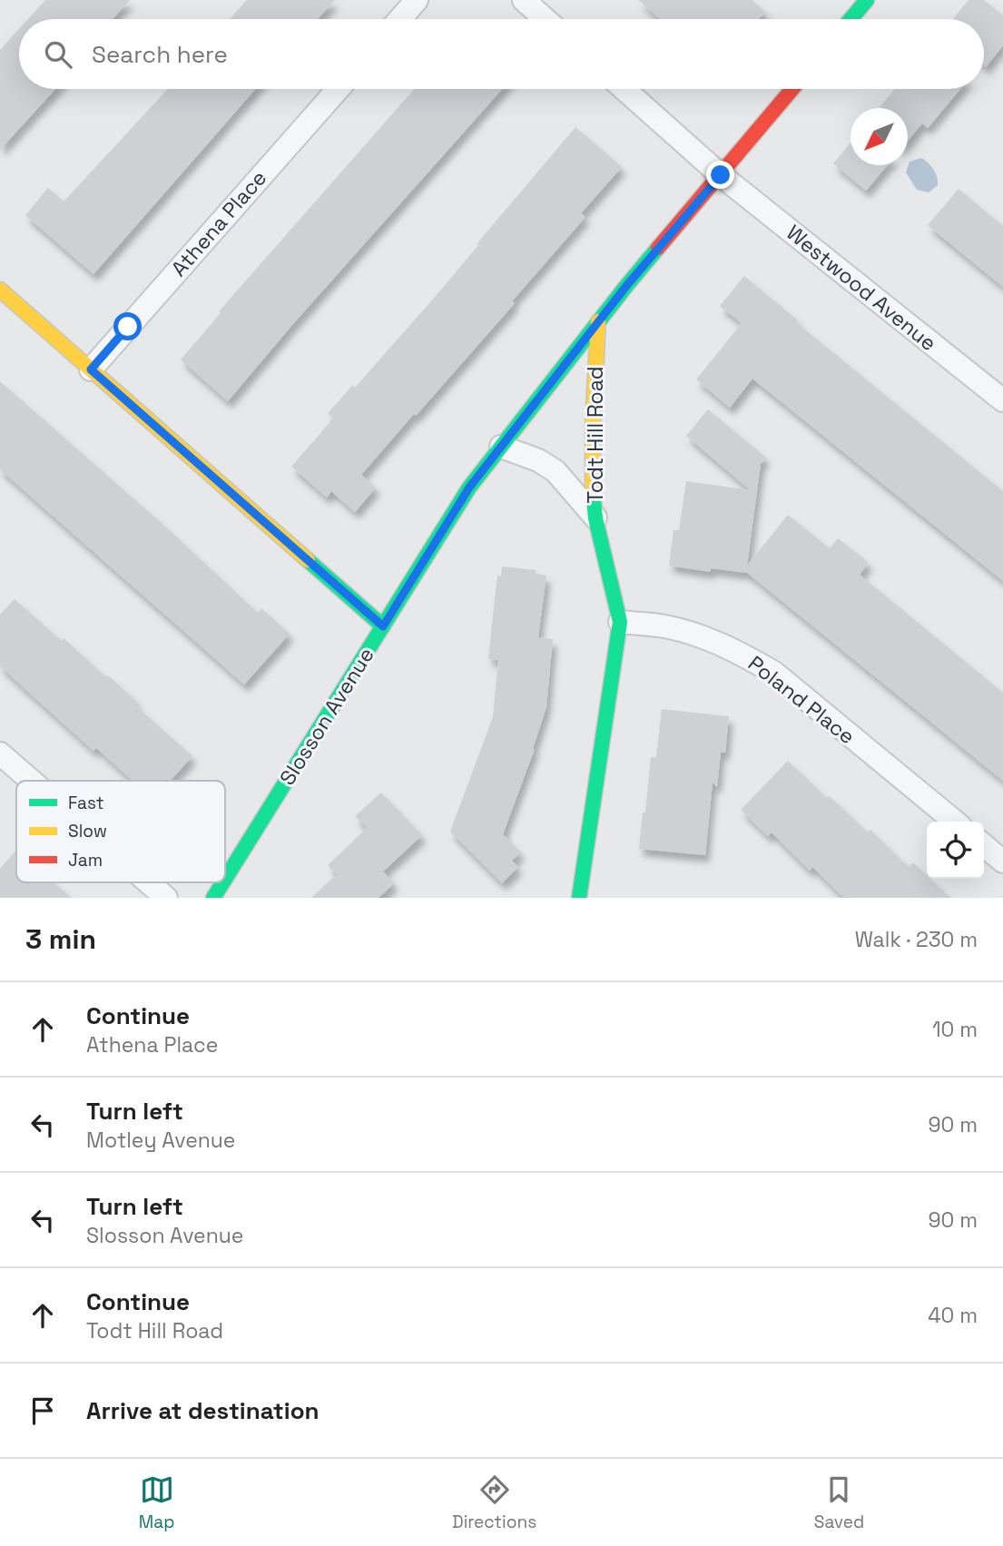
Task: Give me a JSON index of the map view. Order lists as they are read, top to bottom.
{
  "streets": {
    "street": [
      "Athena Place",
      "Westwood Avenue",
      "Todt Hill Road",
      "Poland Place",
      "Slosson Avenue"
    ]
  },
  "crossings": [
    ["Todt Hill Road", "Poland Place"],
    ["Todt Hill Road", "Slosson Avenue"]
  ],
  "legend": ["Fast", "Slow", "Jam"],
  "north": "bottom left",
  "page": {
    "search": "Search here",
    "heading": ["3 min", "Walk · 230 m"],
    "list": [
      ["Continue", "Athena Place", "10 m"],
      ["Turn left", "Motley Avenue", "90 m"],
      ["Turn left", "Slosson Avenue", "90 m"],
      ["Continue", "Todt Hill Road", "40 m"],
      "Arrive at destination"
    ],
    "nav": ["Map", "Directions", "Saved"]
  }
}
